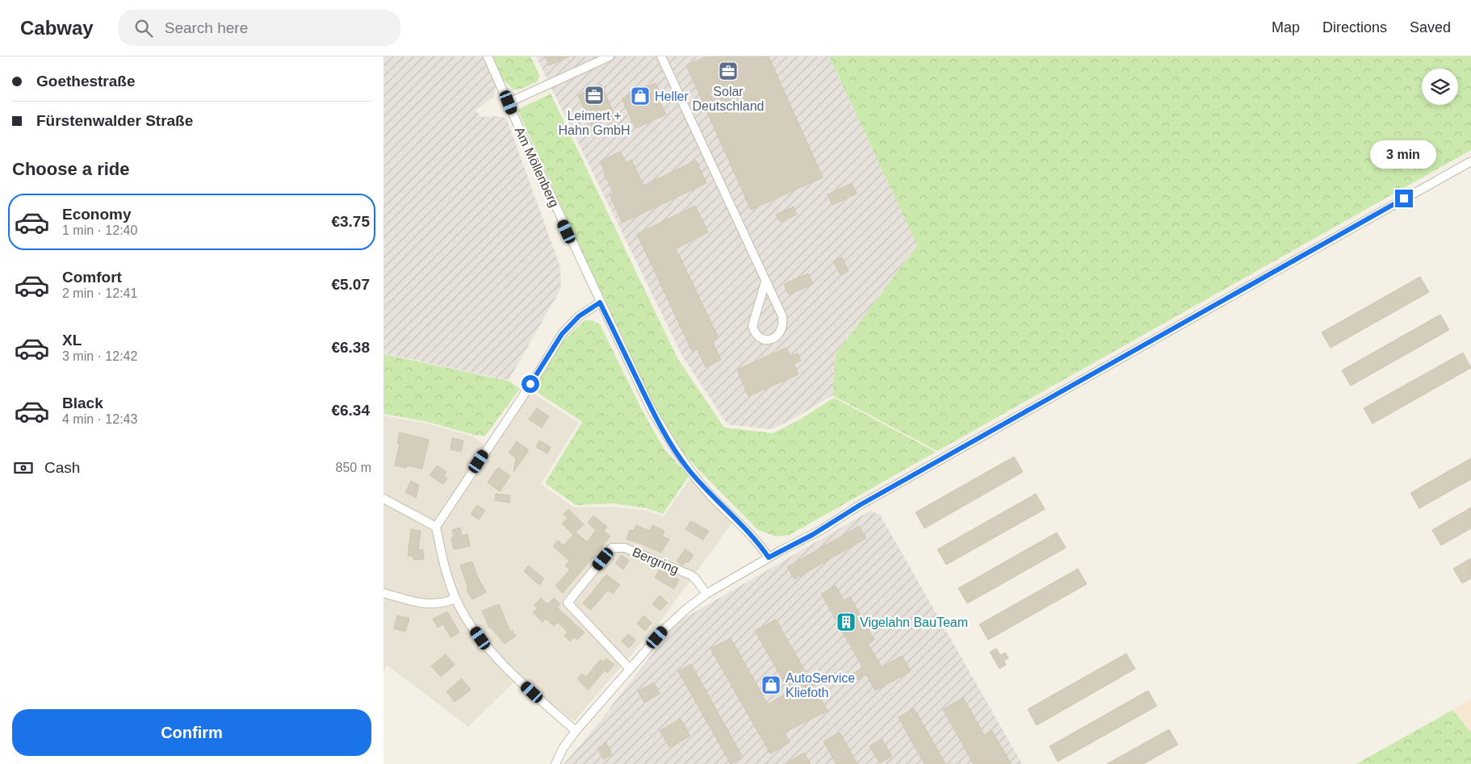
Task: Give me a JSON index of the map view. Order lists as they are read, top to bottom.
{
  "streets": {
    "street": ["Am Möllenberg", "Bergring"]
  },
  "places": {
    "office": ["Solar Deutschland", "Leimert + Hahn GmbH"],
    "shop": ["Heller", "AutoService Kliefoth"],
    "building": ["Vigelahn BauTeam"]
  },
  "page": {
    "header": "Cabway",
    "search": "Search here",
    "nav": ["Map", "Directions", "Saved"],
    "banner": ["Goethestraße", "Fürstenwalder Straße"],
    "bubble": "3 min",
    "heading": "Choose a ride",
    "list": [
      {
        "name": "Economy",
        "note": "1 min · 12:40",
        "value": "€3.75"
      },
      {
        "name": "Comfort",
        "note": "2 min · 12:41",
        "value": "€5.07"
      },
      {
        "name": "XL",
        "note": "3 min · 12:42",
        "value": "€6.38"
      },
      {
        "name": "Black",
        "note": "4 min · 12:43",
        "value": "€6.34"
      }
    ],
    "pay": ["Cash", "850 m"],
    "buttons": "Confirm"
  }
}
